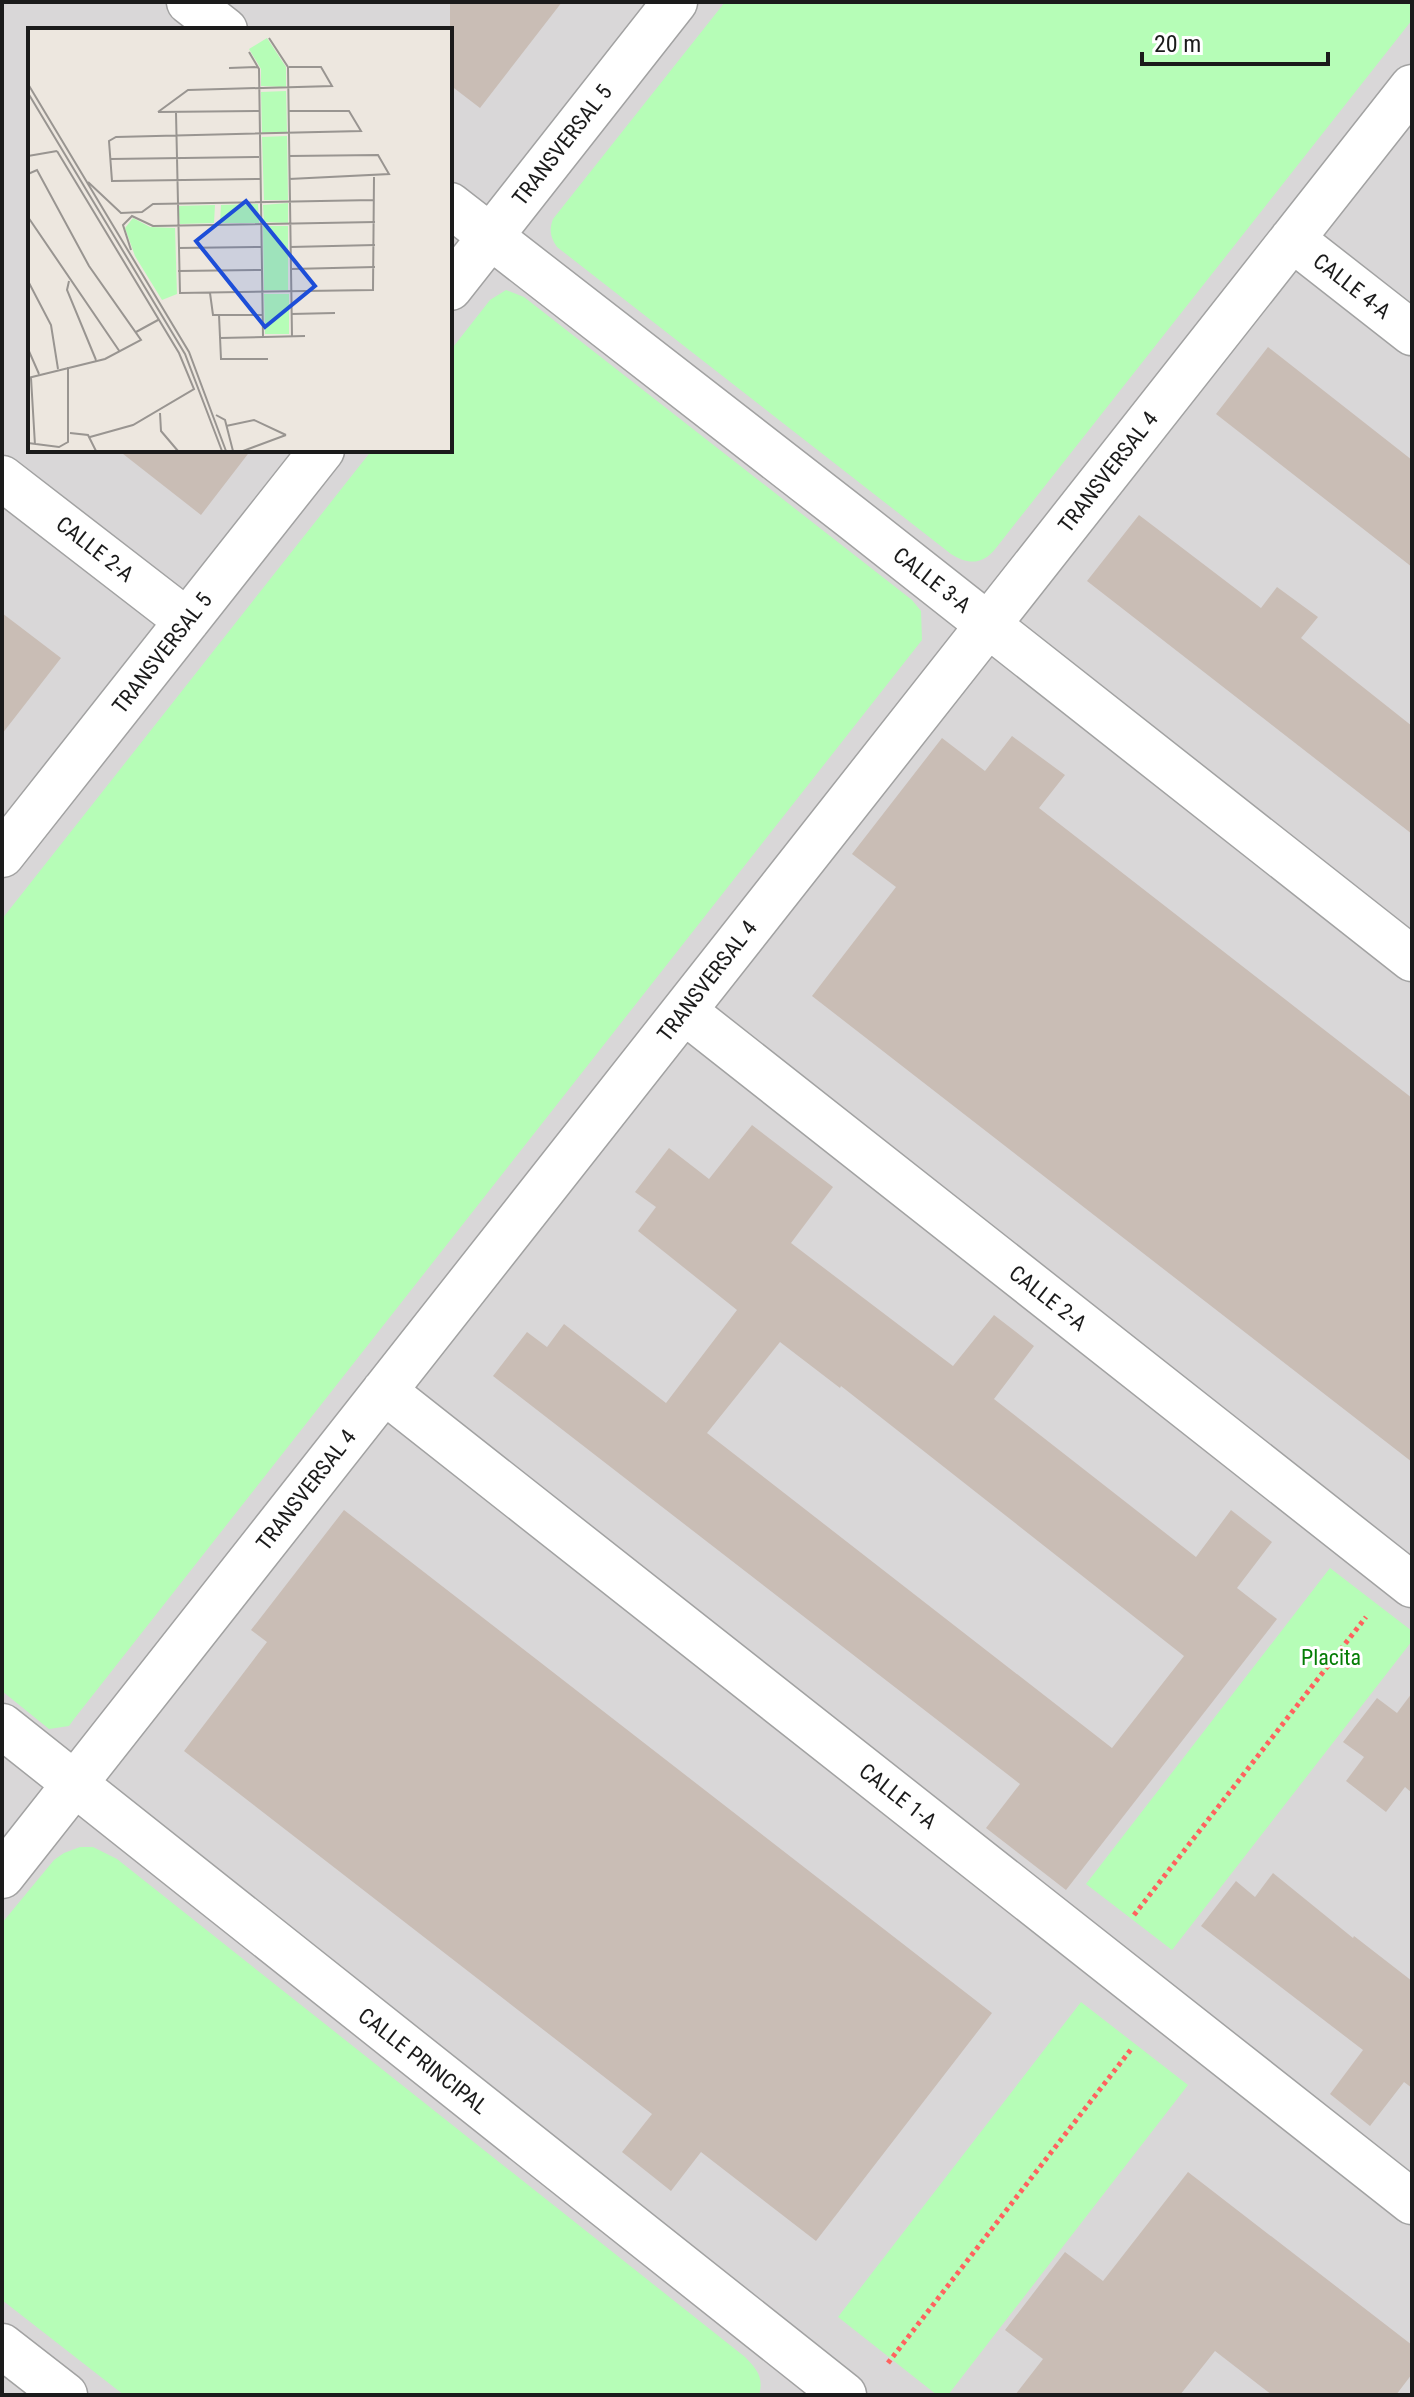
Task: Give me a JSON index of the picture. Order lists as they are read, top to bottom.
{
  "streets": {
    "street": [
      "TRANSVERSAL 5",
      "CALLE 4-A",
      "TRANSVERSAL 4",
      "CALLE 2-A",
      "CALLE 3-A",
      "CALLE 1-A",
      "CALLE PRINCIPAL"
    ]
  },
  "crossings": [
    ["TRANSVERSAL 5", "CALLE 2-A"],
    ["TRANSVERSAL 5", "CALLE 3-A"],
    ["CALLE 4-A", "TRANSVERSAL 4"],
    ["TRANSVERSAL 4", "CALLE 2-A"],
    ["TRANSVERSAL 4", "CALLE 3-A"],
    ["TRANSVERSAL 4", "CALLE 1-A"],
    ["TRANSVERSAL 4", "CALLE PRINCIPAL"]
  ],
  "parks": ["Placita"],
  "scale_bar": "20 m"
}
